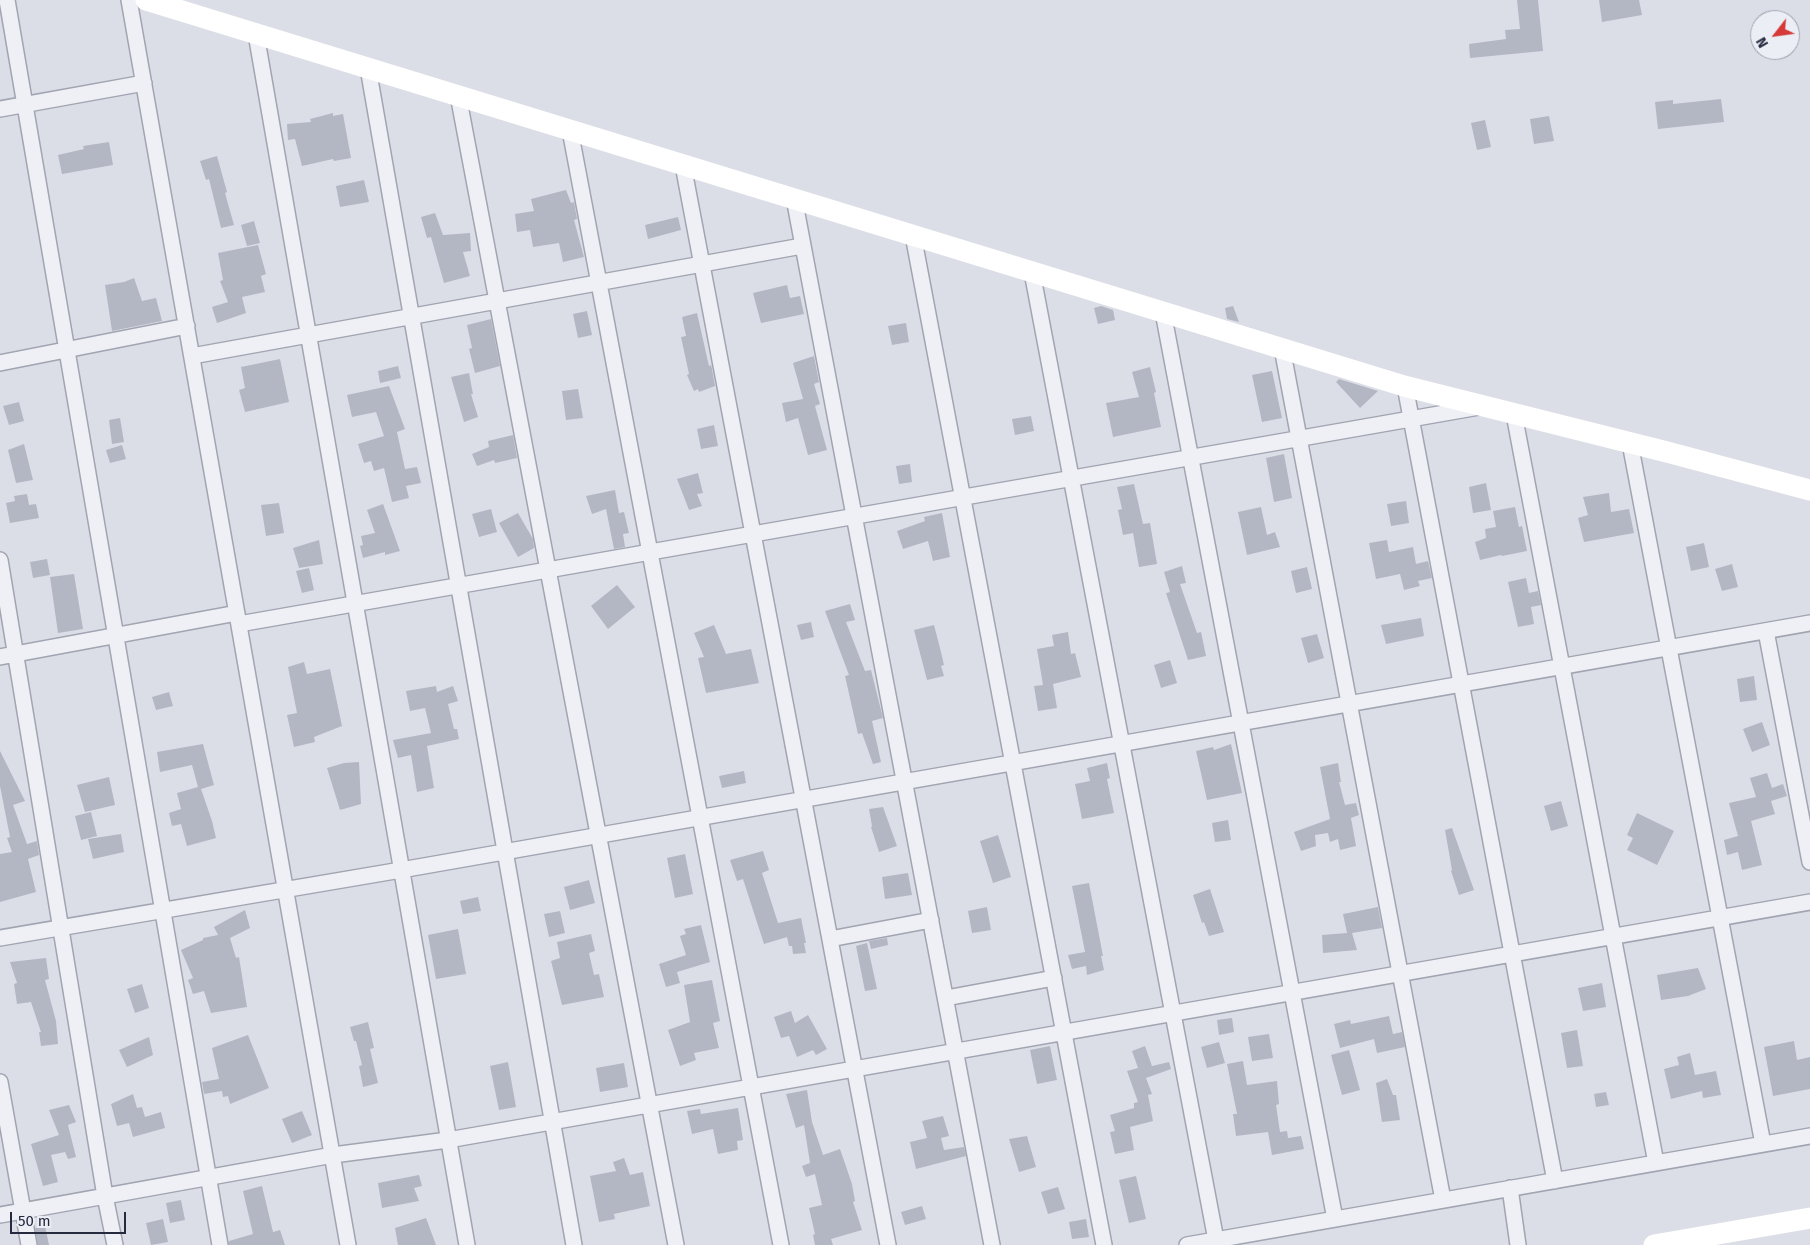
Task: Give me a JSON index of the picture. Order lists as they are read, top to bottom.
{
  "scale_bar": "50 m",
  "north": "bottom left"
}
